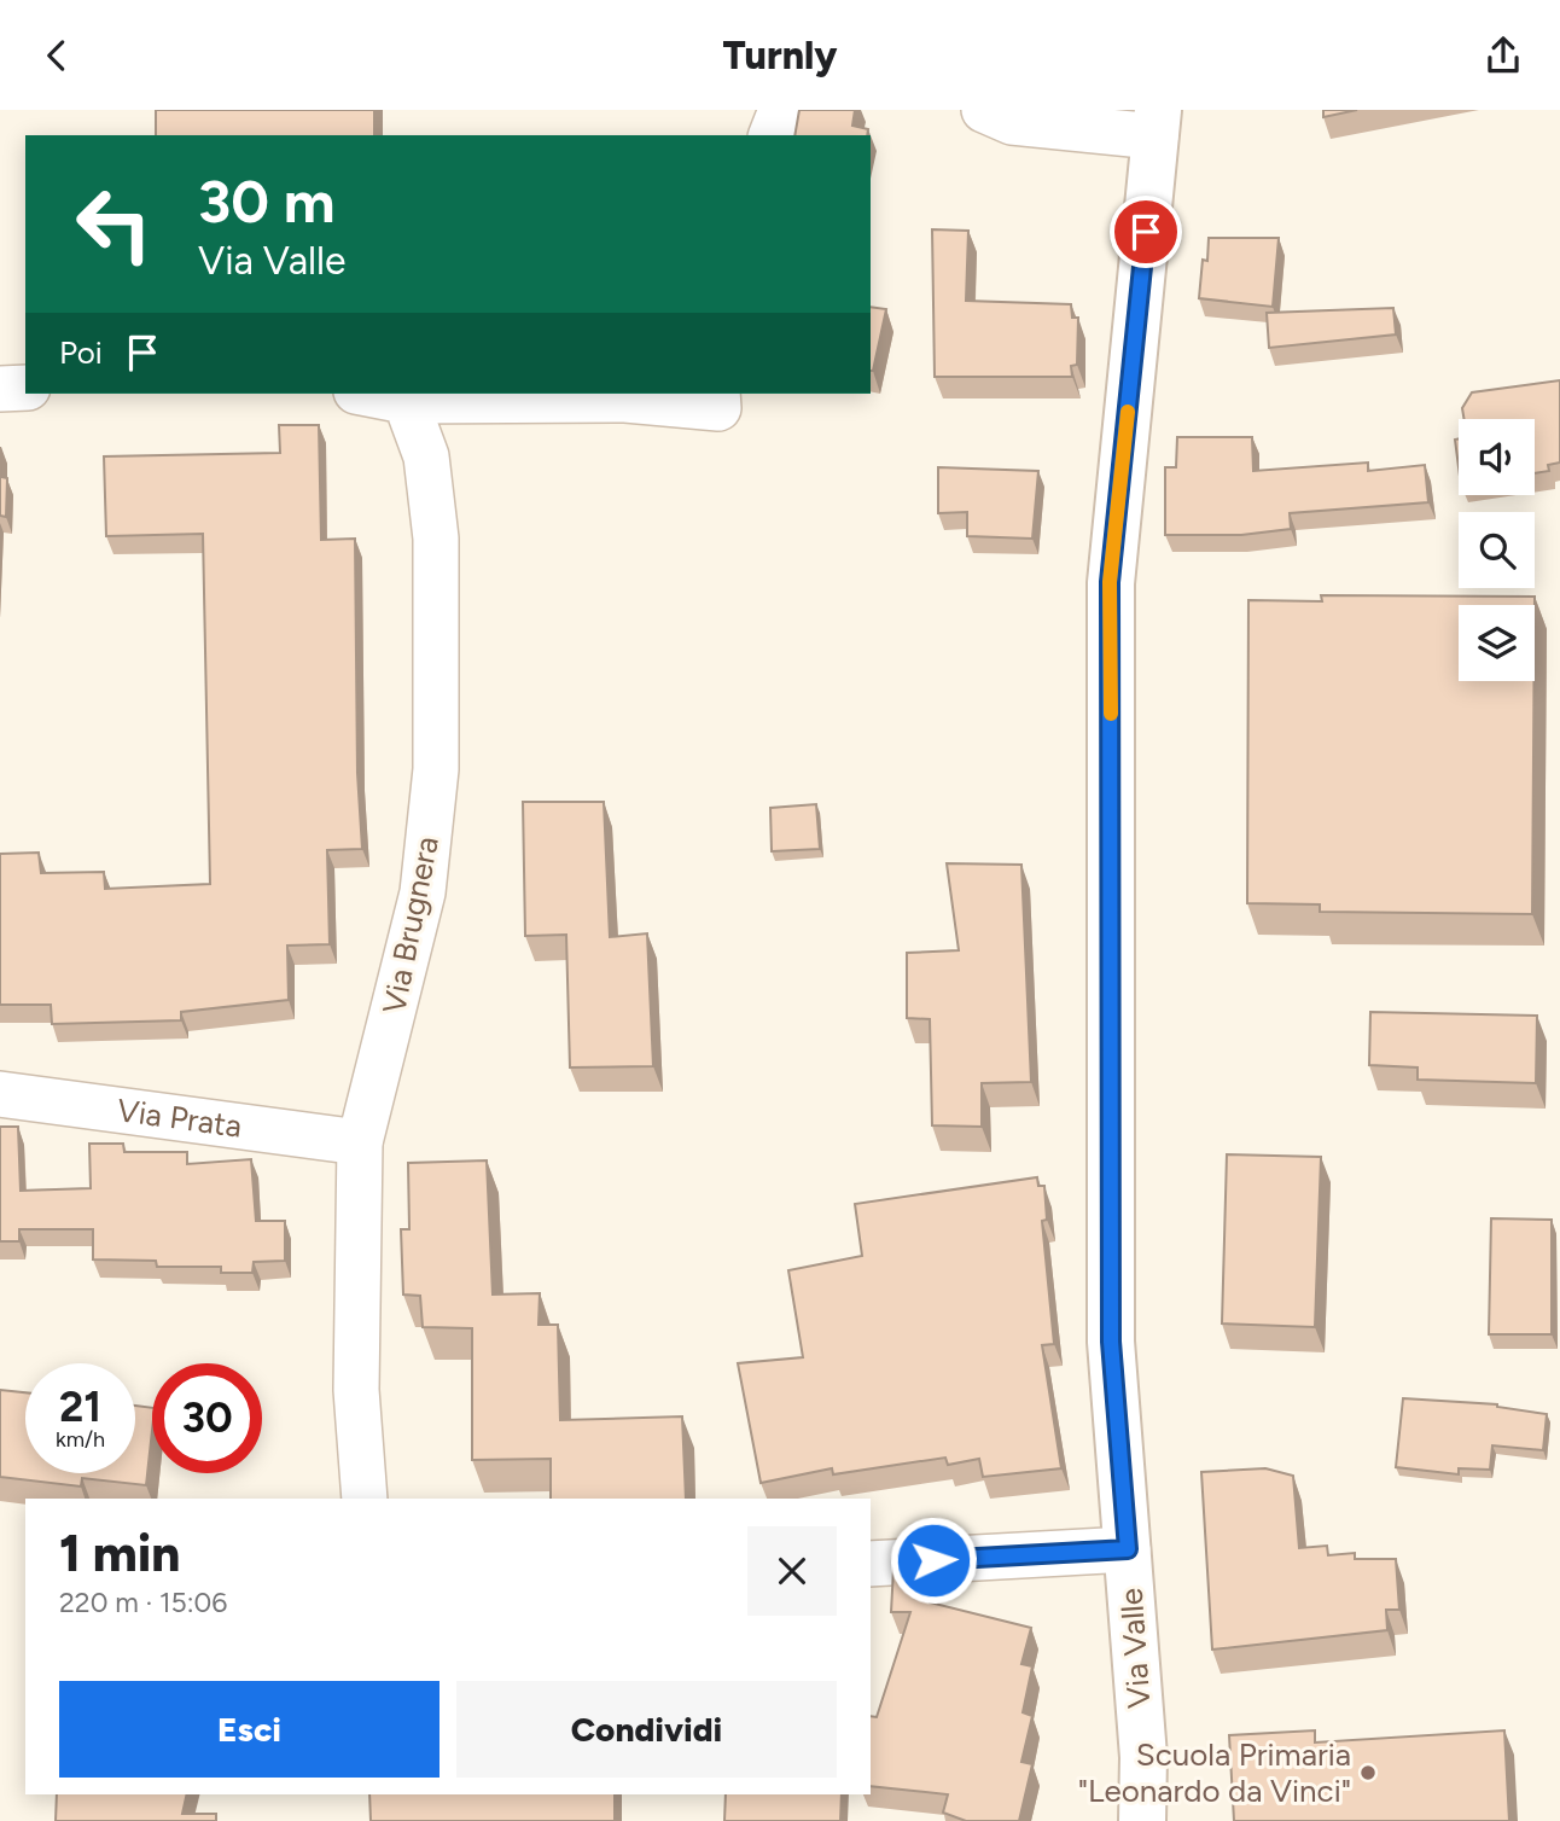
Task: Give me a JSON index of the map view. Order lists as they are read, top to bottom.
{
  "streets": {
    "street": ["Via Brugnera", "Via Prata", "Via Valle"]
  },
  "crossings": [
    ["Via Brugnera", "Via Prata"]
  ],
  "places": ["Scuola Primaria \"Leonardo da Vinci\""],
  "page": {
    "header": "Turnly",
    "turn": ["30 m", "Via Valle"],
    "then": "Poi",
    "speed": "21 km/h",
    "limit": "30",
    "heading": ["1 min", "220 m · 15:06"],
    "buttons": ["Esci", "Condividi"]
  }
}
